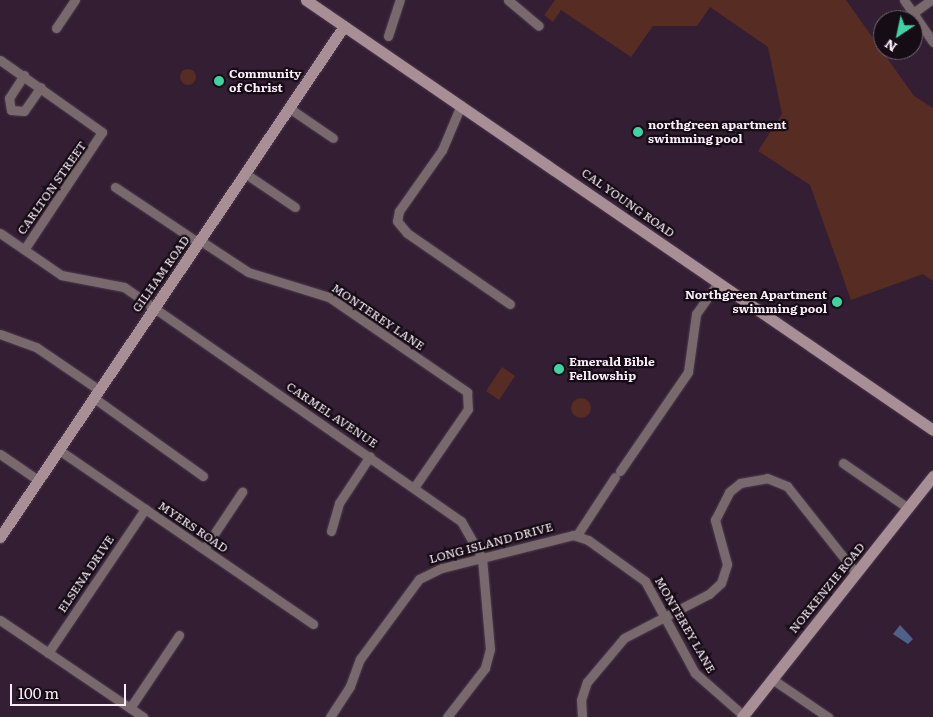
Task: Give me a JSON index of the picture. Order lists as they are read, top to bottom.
{
  "streets": {
    "street": [
      "CARLTON STREET",
      "CAL YOUNG ROAD",
      "GILHAM ROAD",
      "MONTEREY LANE",
      "CARMEL AVENUE",
      "MYERS ROAD",
      "LONG ISLAND DRIVE",
      "ELSENA DRIVE",
      "NORKENZIE ROAD"
    ]
  },
  "crossings": [
    ["CARLTON STREET", "CARMEL AVENUE"],
    ["CAL YOUNG ROAD", "GILHAM ROAD"],
    ["GILHAM ROAD", "MONTEREY LANE"],
    ["GILHAM ROAD", "CARMEL AVENUE"],
    ["GILHAM ROAD", "MYERS ROAD"],
    ["MONTEREY LANE", "CARMEL AVENUE"],
    ["MONTEREY LANE", "LONG ISLAND DRIVE"],
    ["MONTEREY LANE", "NORKENZIE ROAD"],
    ["CARMEL AVENUE", "LONG ISLAND DRIVE"],
    ["MYERS ROAD", "ELSENA DRIVE"]
  ],
  "places": [
    "Community of Christ",
    "northgreen apartment swimming pool",
    "Northgreen Apartment swimming pool",
    "Emerald Bible Fellowship"
  ],
  "scale_bar": "100 m",
  "north": "bottom left"
}
